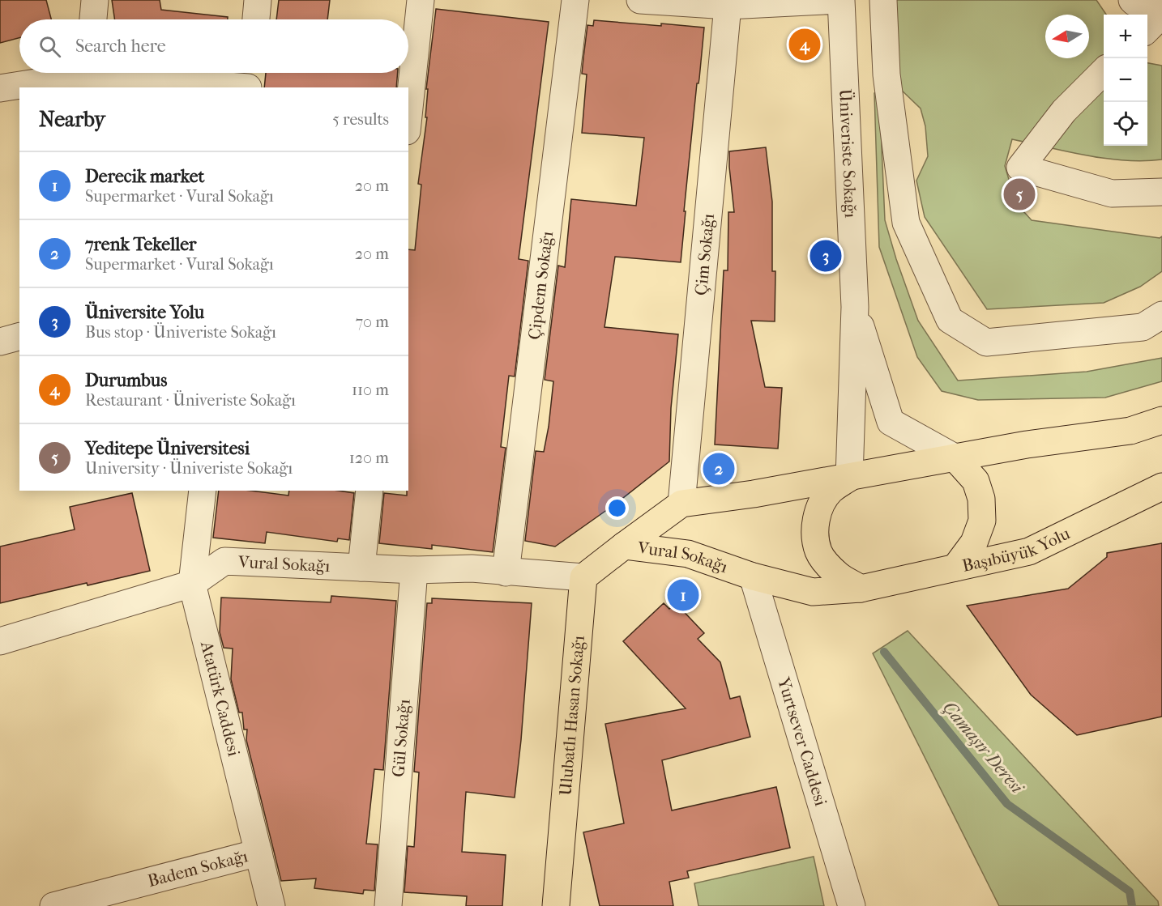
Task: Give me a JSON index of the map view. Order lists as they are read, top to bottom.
{
  "streets": {
    "main road": ["Başıbüyük Yolu", "Vural Sokağı", "Ulubatlı Hasan Sokağı"],
    "street": [
      "Üniveriste Sokağı",
      "Çim Sokağı",
      "Çipdem Sokağı",
      "Atatürk Caddesi",
      "Gül Sokağı",
      "Yurtsever Caddesi",
      "Badem Sokağı"
    ]
  },
  "crossings": [
    ["Çim Sokağı", "Vural Sokağı"],
    ["Çipdem Sokağı", "Vural Sokağı"],
    ["Başıbüyük Yolu", "Vural Sokağı"],
    ["Vural Sokağı", "Atatürk Caddesi"],
    ["Vural Sokağı", "Ulubatlı Hasan Sokağı"],
    ["Vural Sokağı", "Gül Sokağı"],
    ["Vural Sokağı", "Yurtsever Caddesi"],
    ["Atatürk Caddesi", "Badem Sokağı"]
  ],
  "water": ["Çamaşır Deresi"],
  "north": "left",
  "page": {
    "map_buttons": ["+", "−"],
    "search": "Search here",
    "pins": [
      "4",
      "5",
      "3",
      "2",
      "1"
    ],
    "heading": ["Nearby", "5 results"],
    "list": [
      {
        "mark": "1",
        "name": "Derecik market",
        "note": "Supermarket · Vural Sokağı",
        "value": "20 m"
      },
      {
        "mark": "2",
        "name": "7renk Tekeller",
        "note": "Supermarket · Vural Sokağı",
        "value": "20 m"
      },
      {
        "mark": "3",
        "name": "Üniversite Yolu",
        "note": "Bus stop · Üniveriste Sokağı",
        "value": "70 m"
      },
      {
        "mark": "4",
        "name": "Durumbus",
        "note": "Restaurant · Üniveriste Sokağı",
        "value": "110 m"
      },
      {
        "mark": "5",
        "name": "Yeditepe Üniversitesi",
        "note": "University · Üniveriste Sokağı",
        "value": "120 m"
      }
    ]
  }
}
